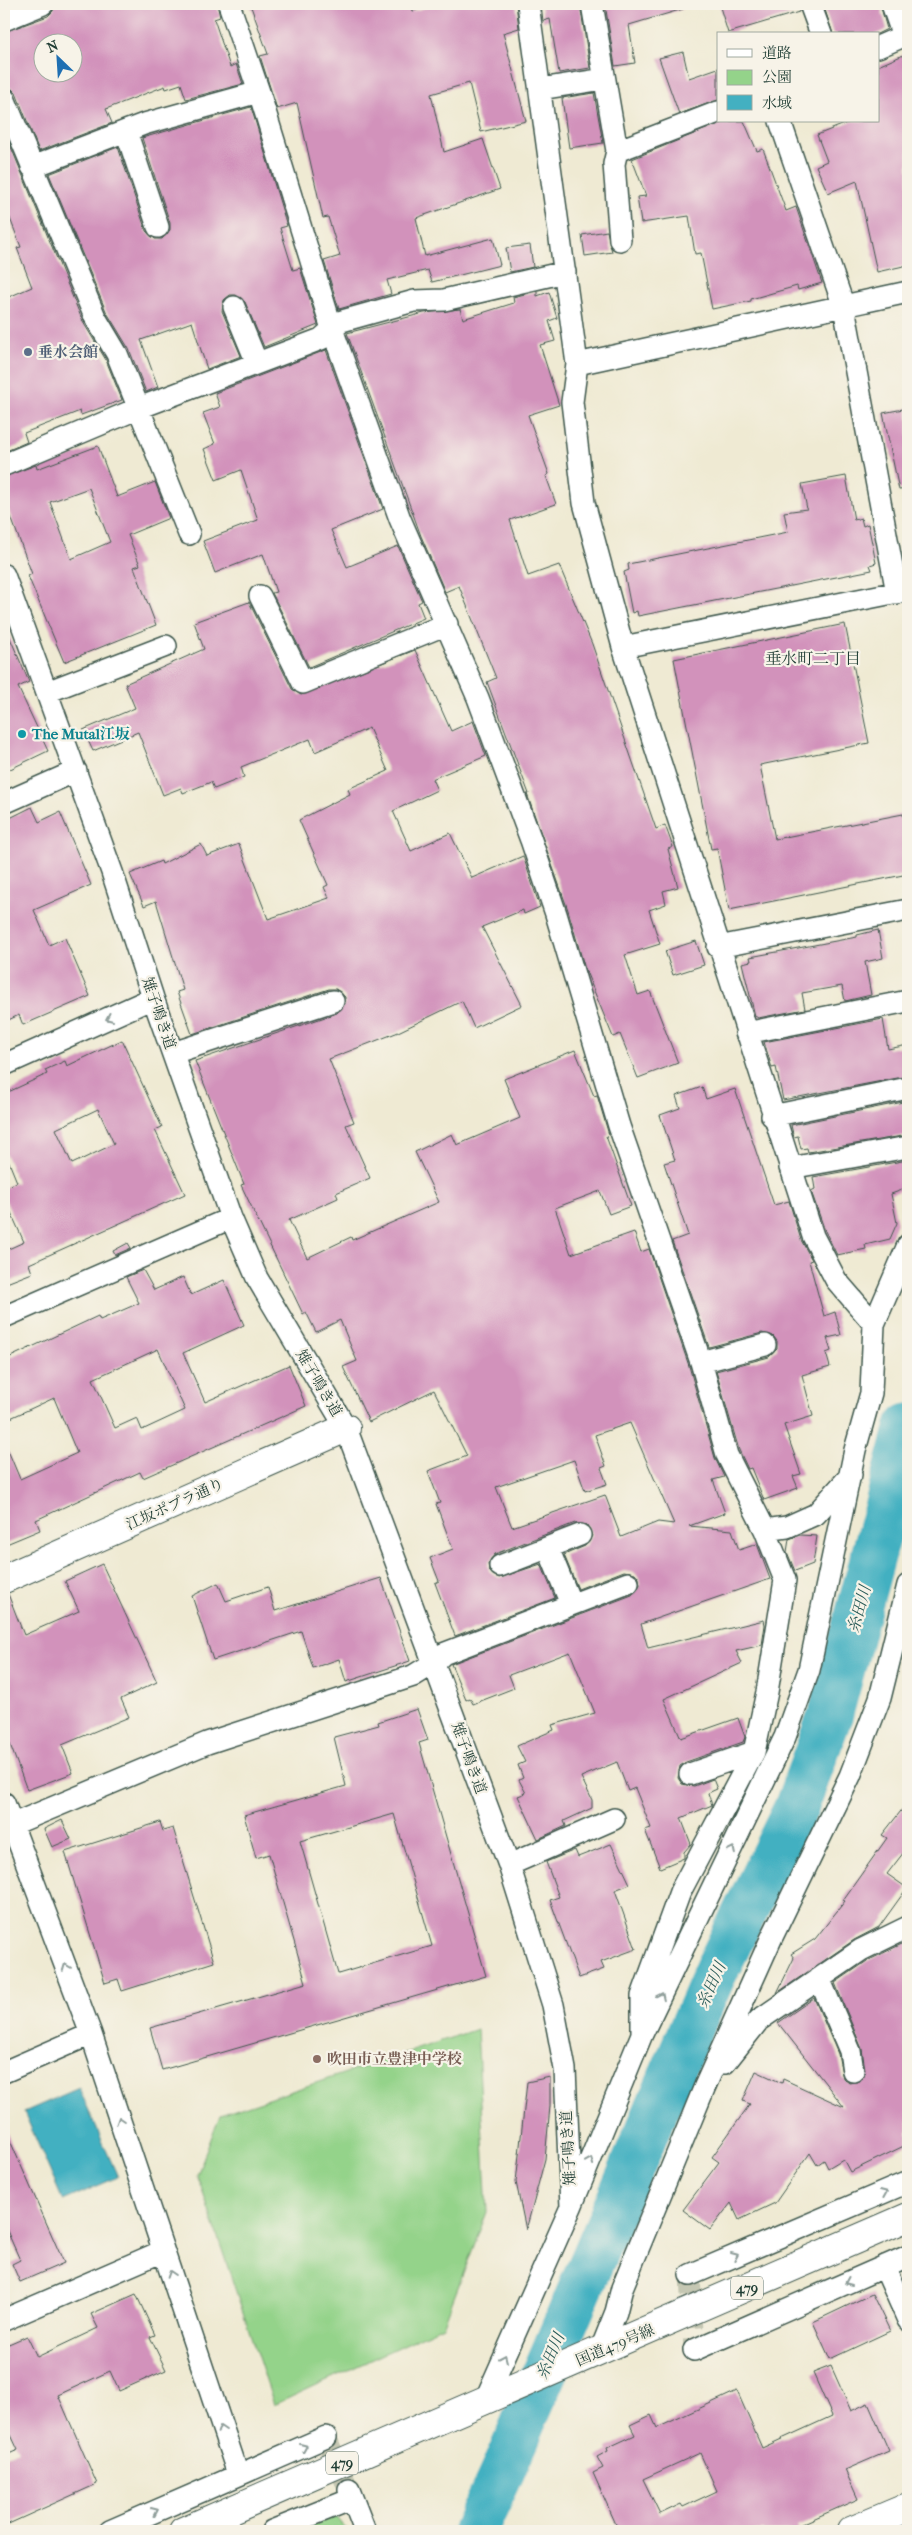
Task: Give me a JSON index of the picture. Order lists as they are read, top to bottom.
{
  "streets": {
    "main road": ["江坂ポプラ通り", "479", "国道479号線"],
    "street": ["雉子鳴き道"]
  },
  "crossings": [
    ["雉子鳴き道", "江坂ポプラ通り"]
  ],
  "districts": ["垂水町二丁目"],
  "water": ["糸田川"],
  "places": ["垂水会館", "The Mutal江坂", "吹田市立豊津中学校"],
  "legend": ["道路", "公園", "水域"],
  "north": "top left"
}
